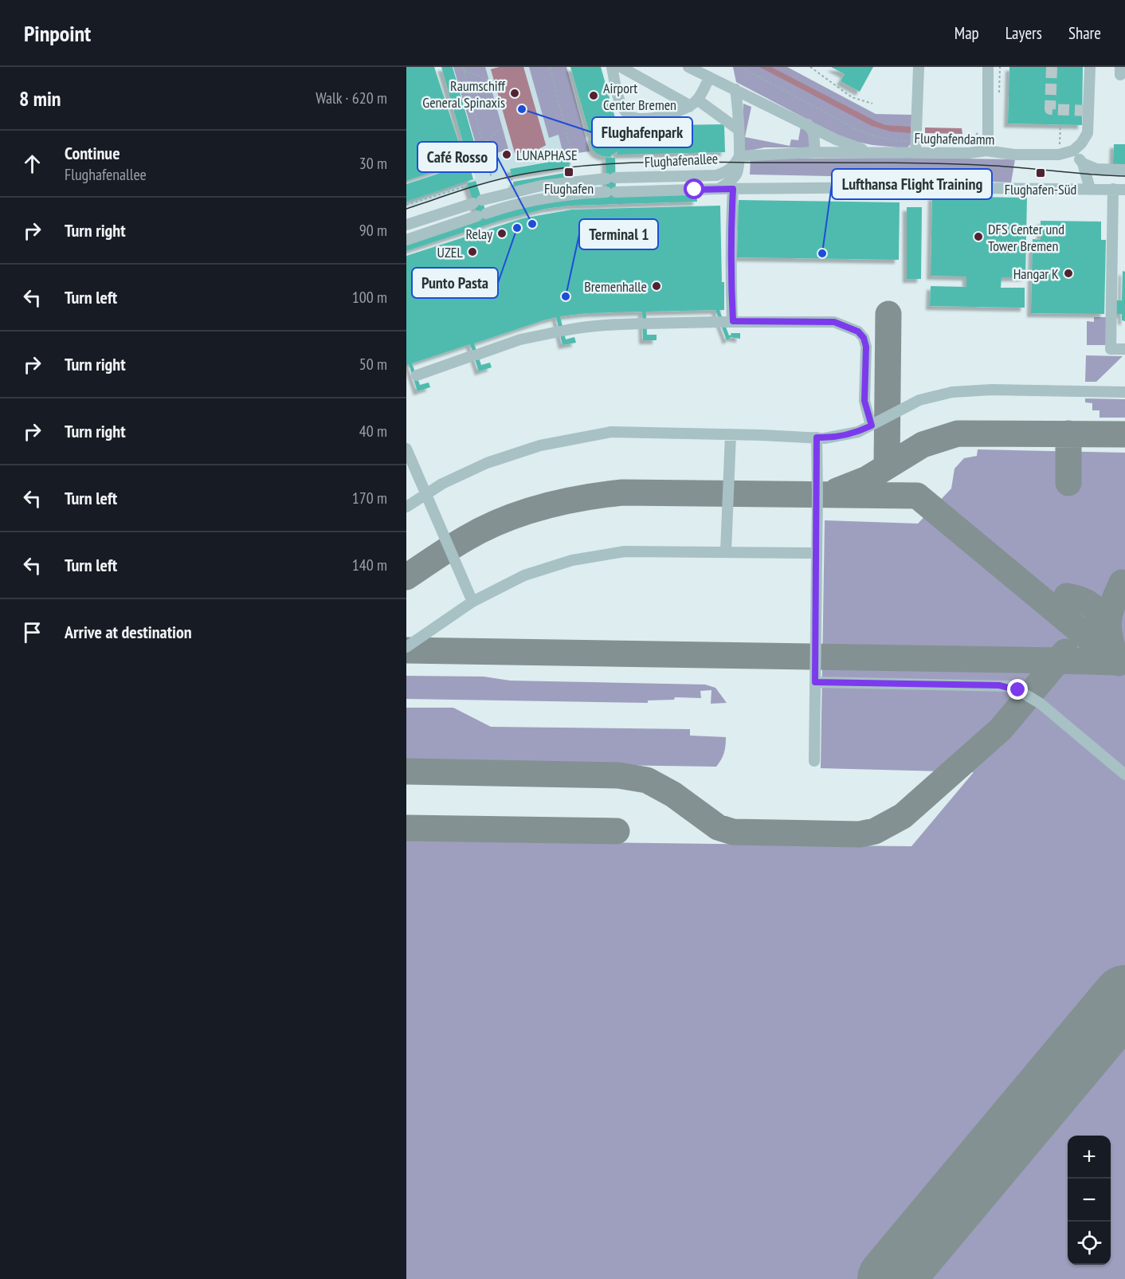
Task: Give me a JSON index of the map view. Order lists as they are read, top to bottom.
{
  "streets": {
    "street": ["Flughafendamm", "Flughafenallee"]
  },
  "crossings": [
    ["Flughafendamm", "Flughafenallee"]
  ],
  "places": {
    "other": [
      "Raumschiff General Spinaxis",
      "Airport Center Bremen",
      "Flughafenpark",
      "LUNAPHASE",
      "Café Rosso",
      "Punto Pasta",
      "Relay",
      "DFS Center und Tower Bremen",
      "UZEL",
      "Lufthansa Flight Training",
      "Hangar K",
      "Bremenhalle",
      "Terminal 1"
    ],
    "transit": ["Flughafen", "Flughafen-Süd"]
  },
  "page": {
    "header": "Pinpoint",
    "nav": ["Map", "Layers", "Share"],
    "heading": ["8 min", "Walk · 620 m"],
    "list": [
      ["Continue", "Flughafenallee", "30 m"],
      ["Turn right", "90 m"],
      ["Turn left", "100 m"],
      ["Turn right", "50 m"],
      ["Turn right", "40 m"],
      ["Turn left", "170 m"],
      ["Turn left", "140 m"],
      "Arrive at destination"
    ],
    "map_buttons": ["+", "−"]
  }
}
